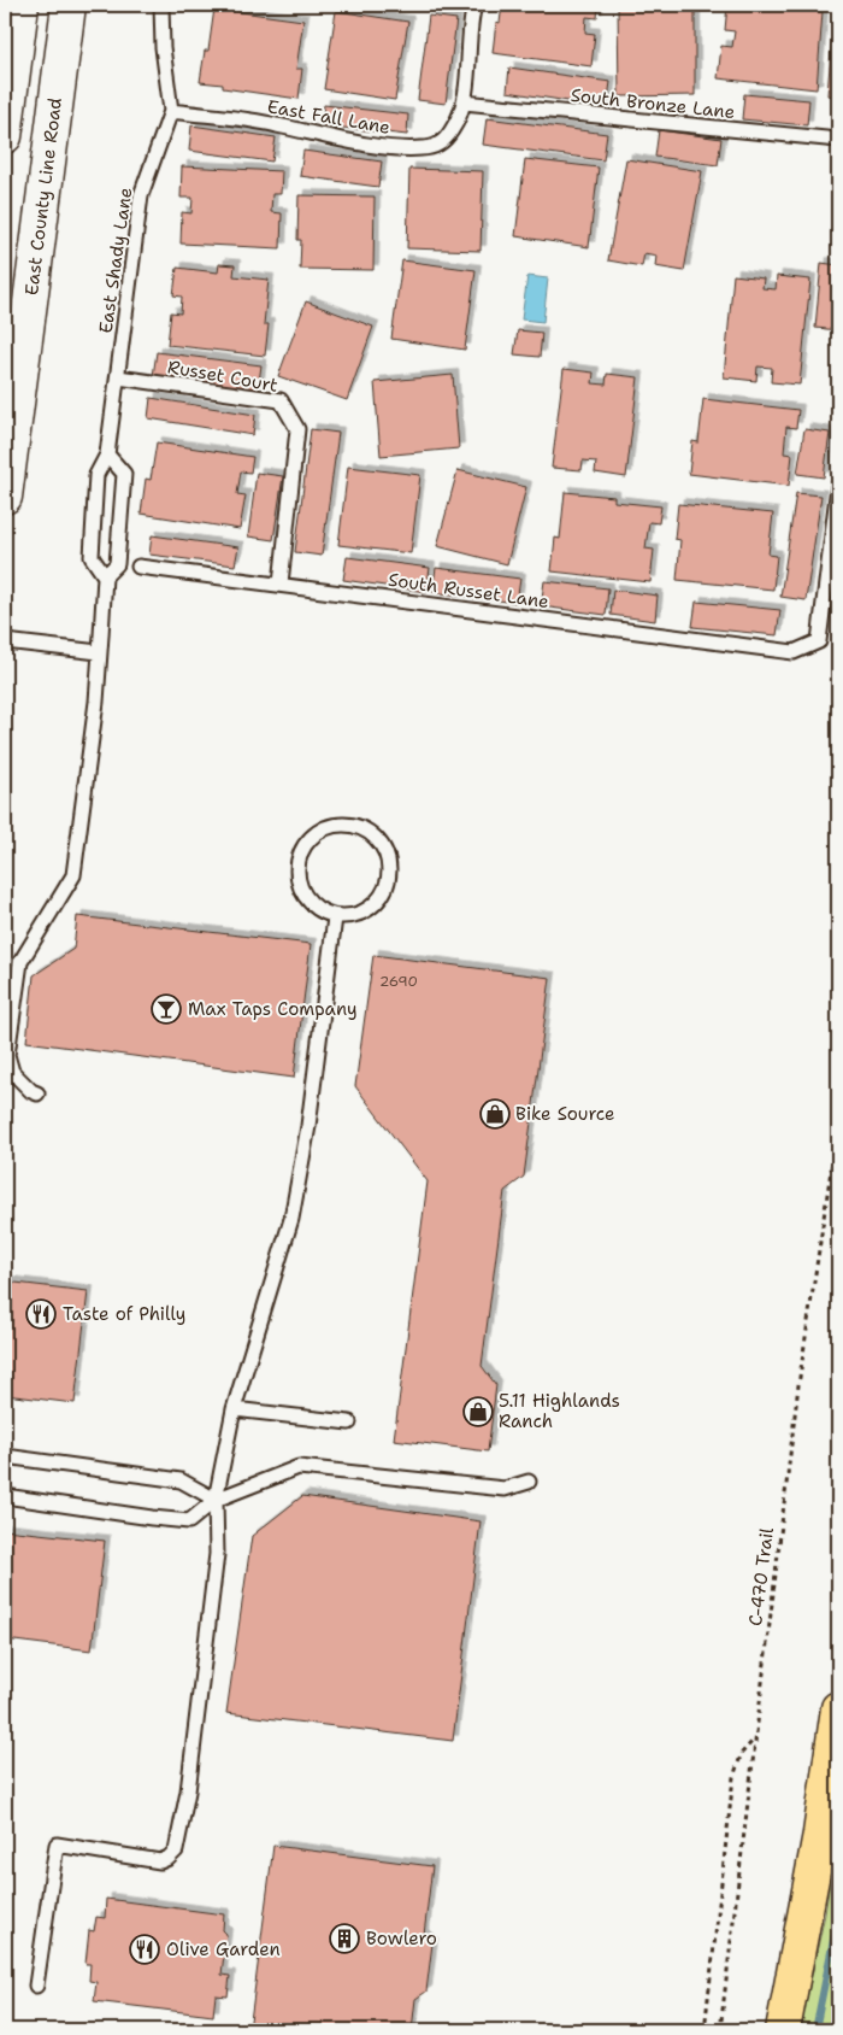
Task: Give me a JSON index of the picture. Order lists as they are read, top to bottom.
{
  "streets": {
    "main road": ["East County Line Road"],
    "lane": [
      "South Bronze Lane",
      "East Fall Lane",
      "East Shady Lane",
      "Russet Court",
      "South Russet Lane"
    ],
    "path": ["C-470 Trail"]
  },
  "crossings": [
    ["South Bronze Lane", "East Fall Lane"],
    ["East Fall Lane", "East Shady Lane"],
    ["East Shady Lane", "Russet Court"],
    ["Russet Court", "South Russet Lane"]
  ],
  "places": {
    "bar": ["Max Taps Company"],
    "shop": ["Bike Source", "5.11 Highlands Ranch"],
    "restaurant": ["Taste of Philly", "Olive Garden"],
    "building": ["Bowlero"]
  },
  "house_numbers": ["2690"]
}
